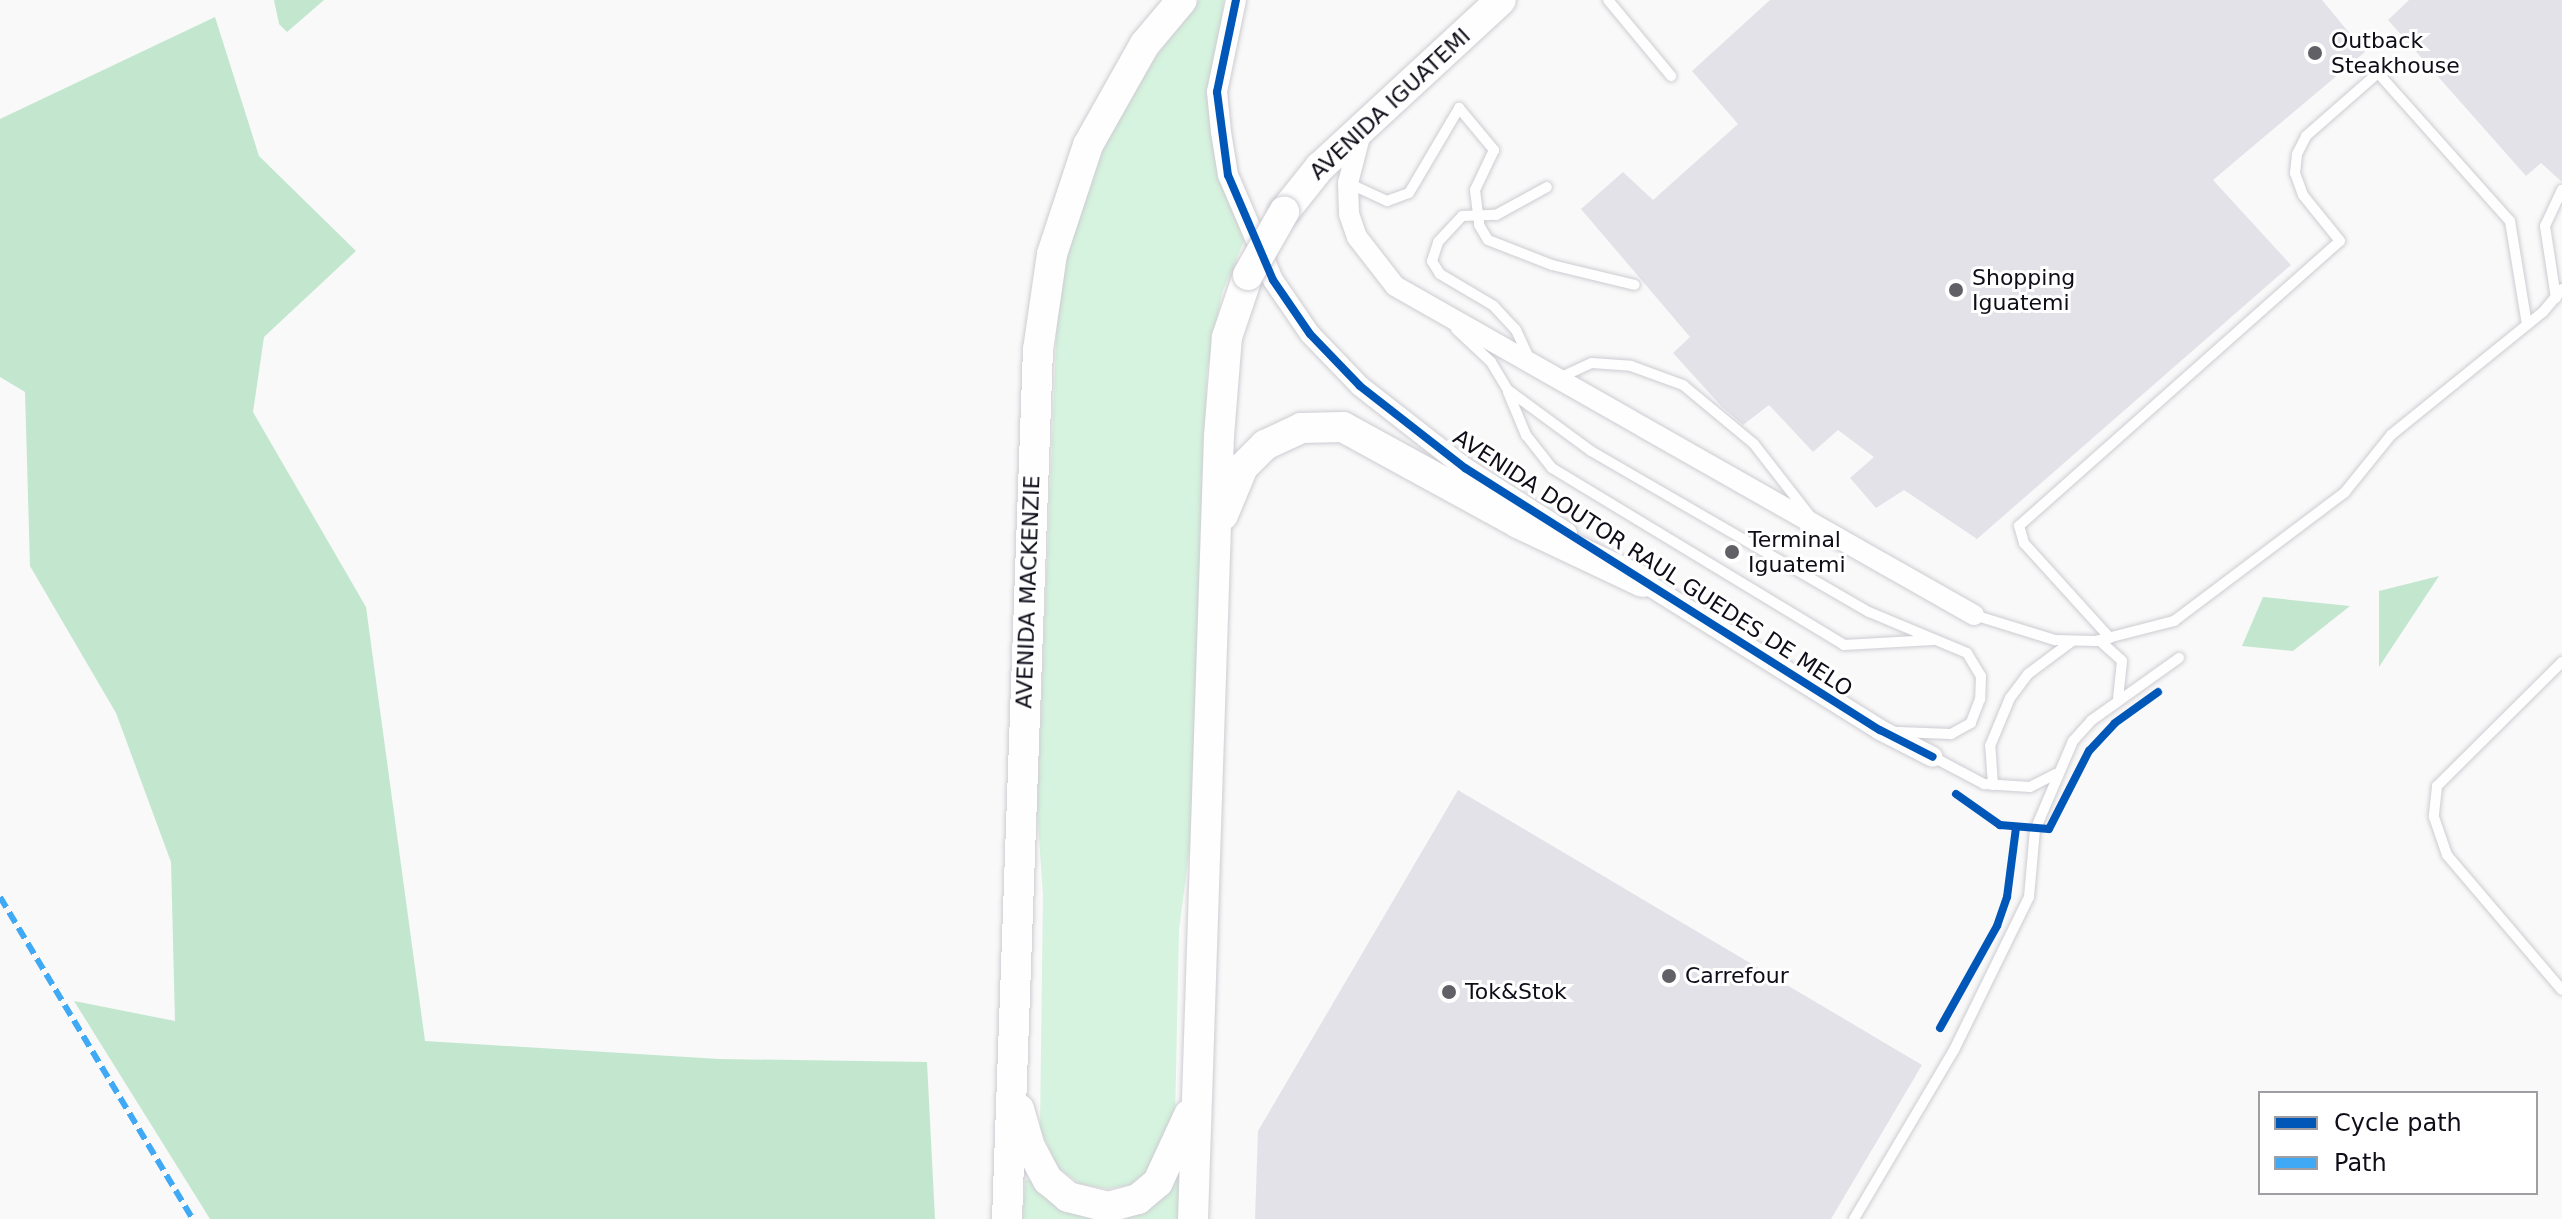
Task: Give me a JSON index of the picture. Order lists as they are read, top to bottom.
{
  "streets": {
    "main road": ["AVENIDA IGUATEMI", "AVENIDA MACKENZIE"],
    "street": ["AVENIDA DOUTOR RAUL GUEDES DE MELO"]
  },
  "places": [
    "Outback Steakhouse",
    "Shopping Iguatemi",
    "Terminal Iguatemi",
    "Carrefour",
    "Tok&Stok"
  ],
  "legend": ["Cycle path", "Path"]
}
